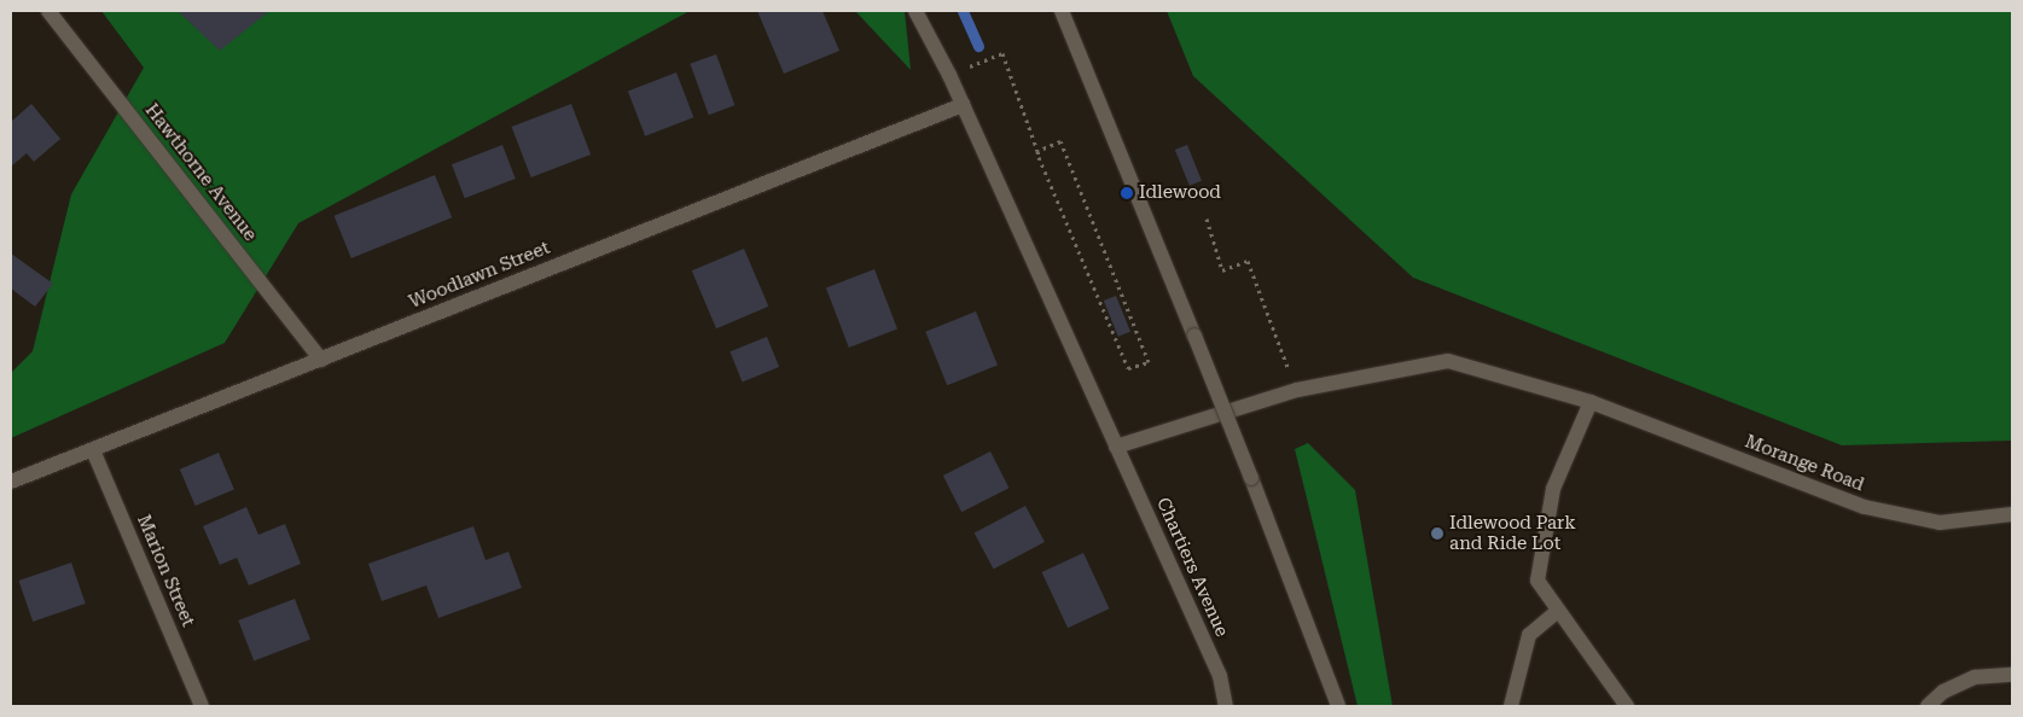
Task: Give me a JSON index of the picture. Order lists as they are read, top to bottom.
{
  "streets": {
    "street": [
      "Hawthorne Avenue",
      "Woodlawn Street",
      "Morange Road",
      "Chartiers Avenue",
      "Marion Street"
    ]
  },
  "crossings": [
    ["Hawthorne Avenue", "Woodlawn Street"],
    ["Woodlawn Street", "Chartiers Avenue"],
    ["Woodlawn Street", "Marion Street"],
    ["Morange Road", "Chartiers Avenue"]
  ],
  "places": ["Idlewood", "Idlewood Park and Ride Lot"]
}
